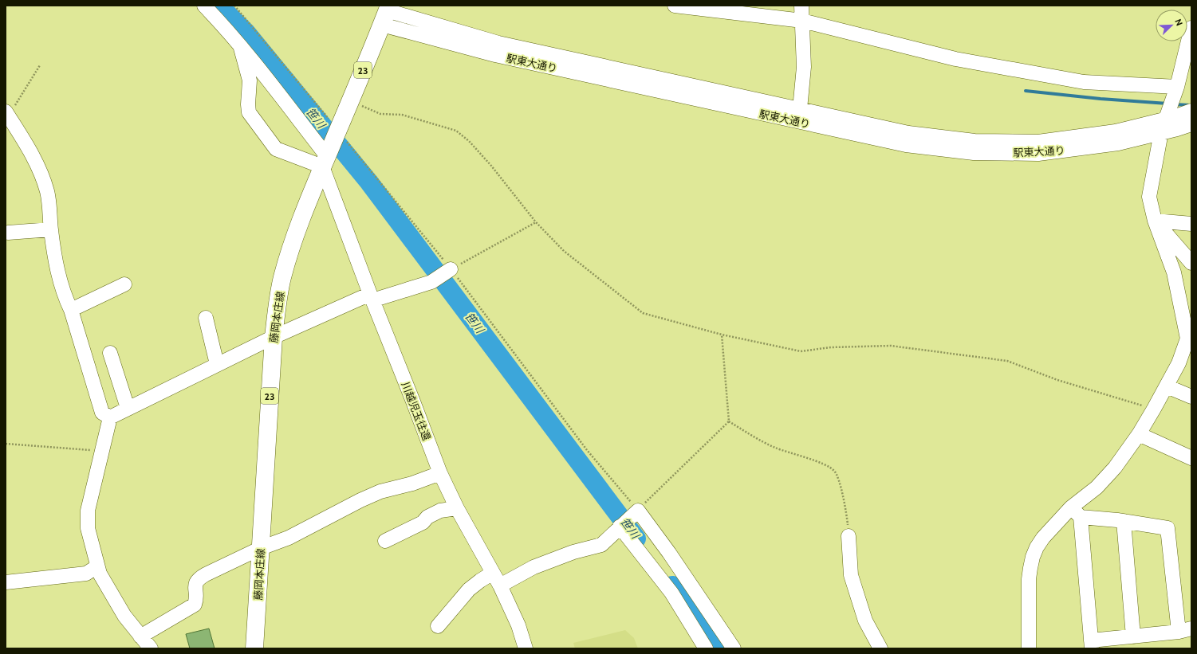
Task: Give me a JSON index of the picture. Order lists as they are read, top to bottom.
{
  "streets": {
    "main road": ["23", "藤岡本庄線"],
    "street": ["駅東大通り", "川越児玉往還"]
  },
  "crossings": [
    ["駅東大通り", "藤岡本庄線"],
    ["藤岡本庄線", "川越児玉往還"]
  ],
  "water": ["笹川"],
  "north": "top right"
}
